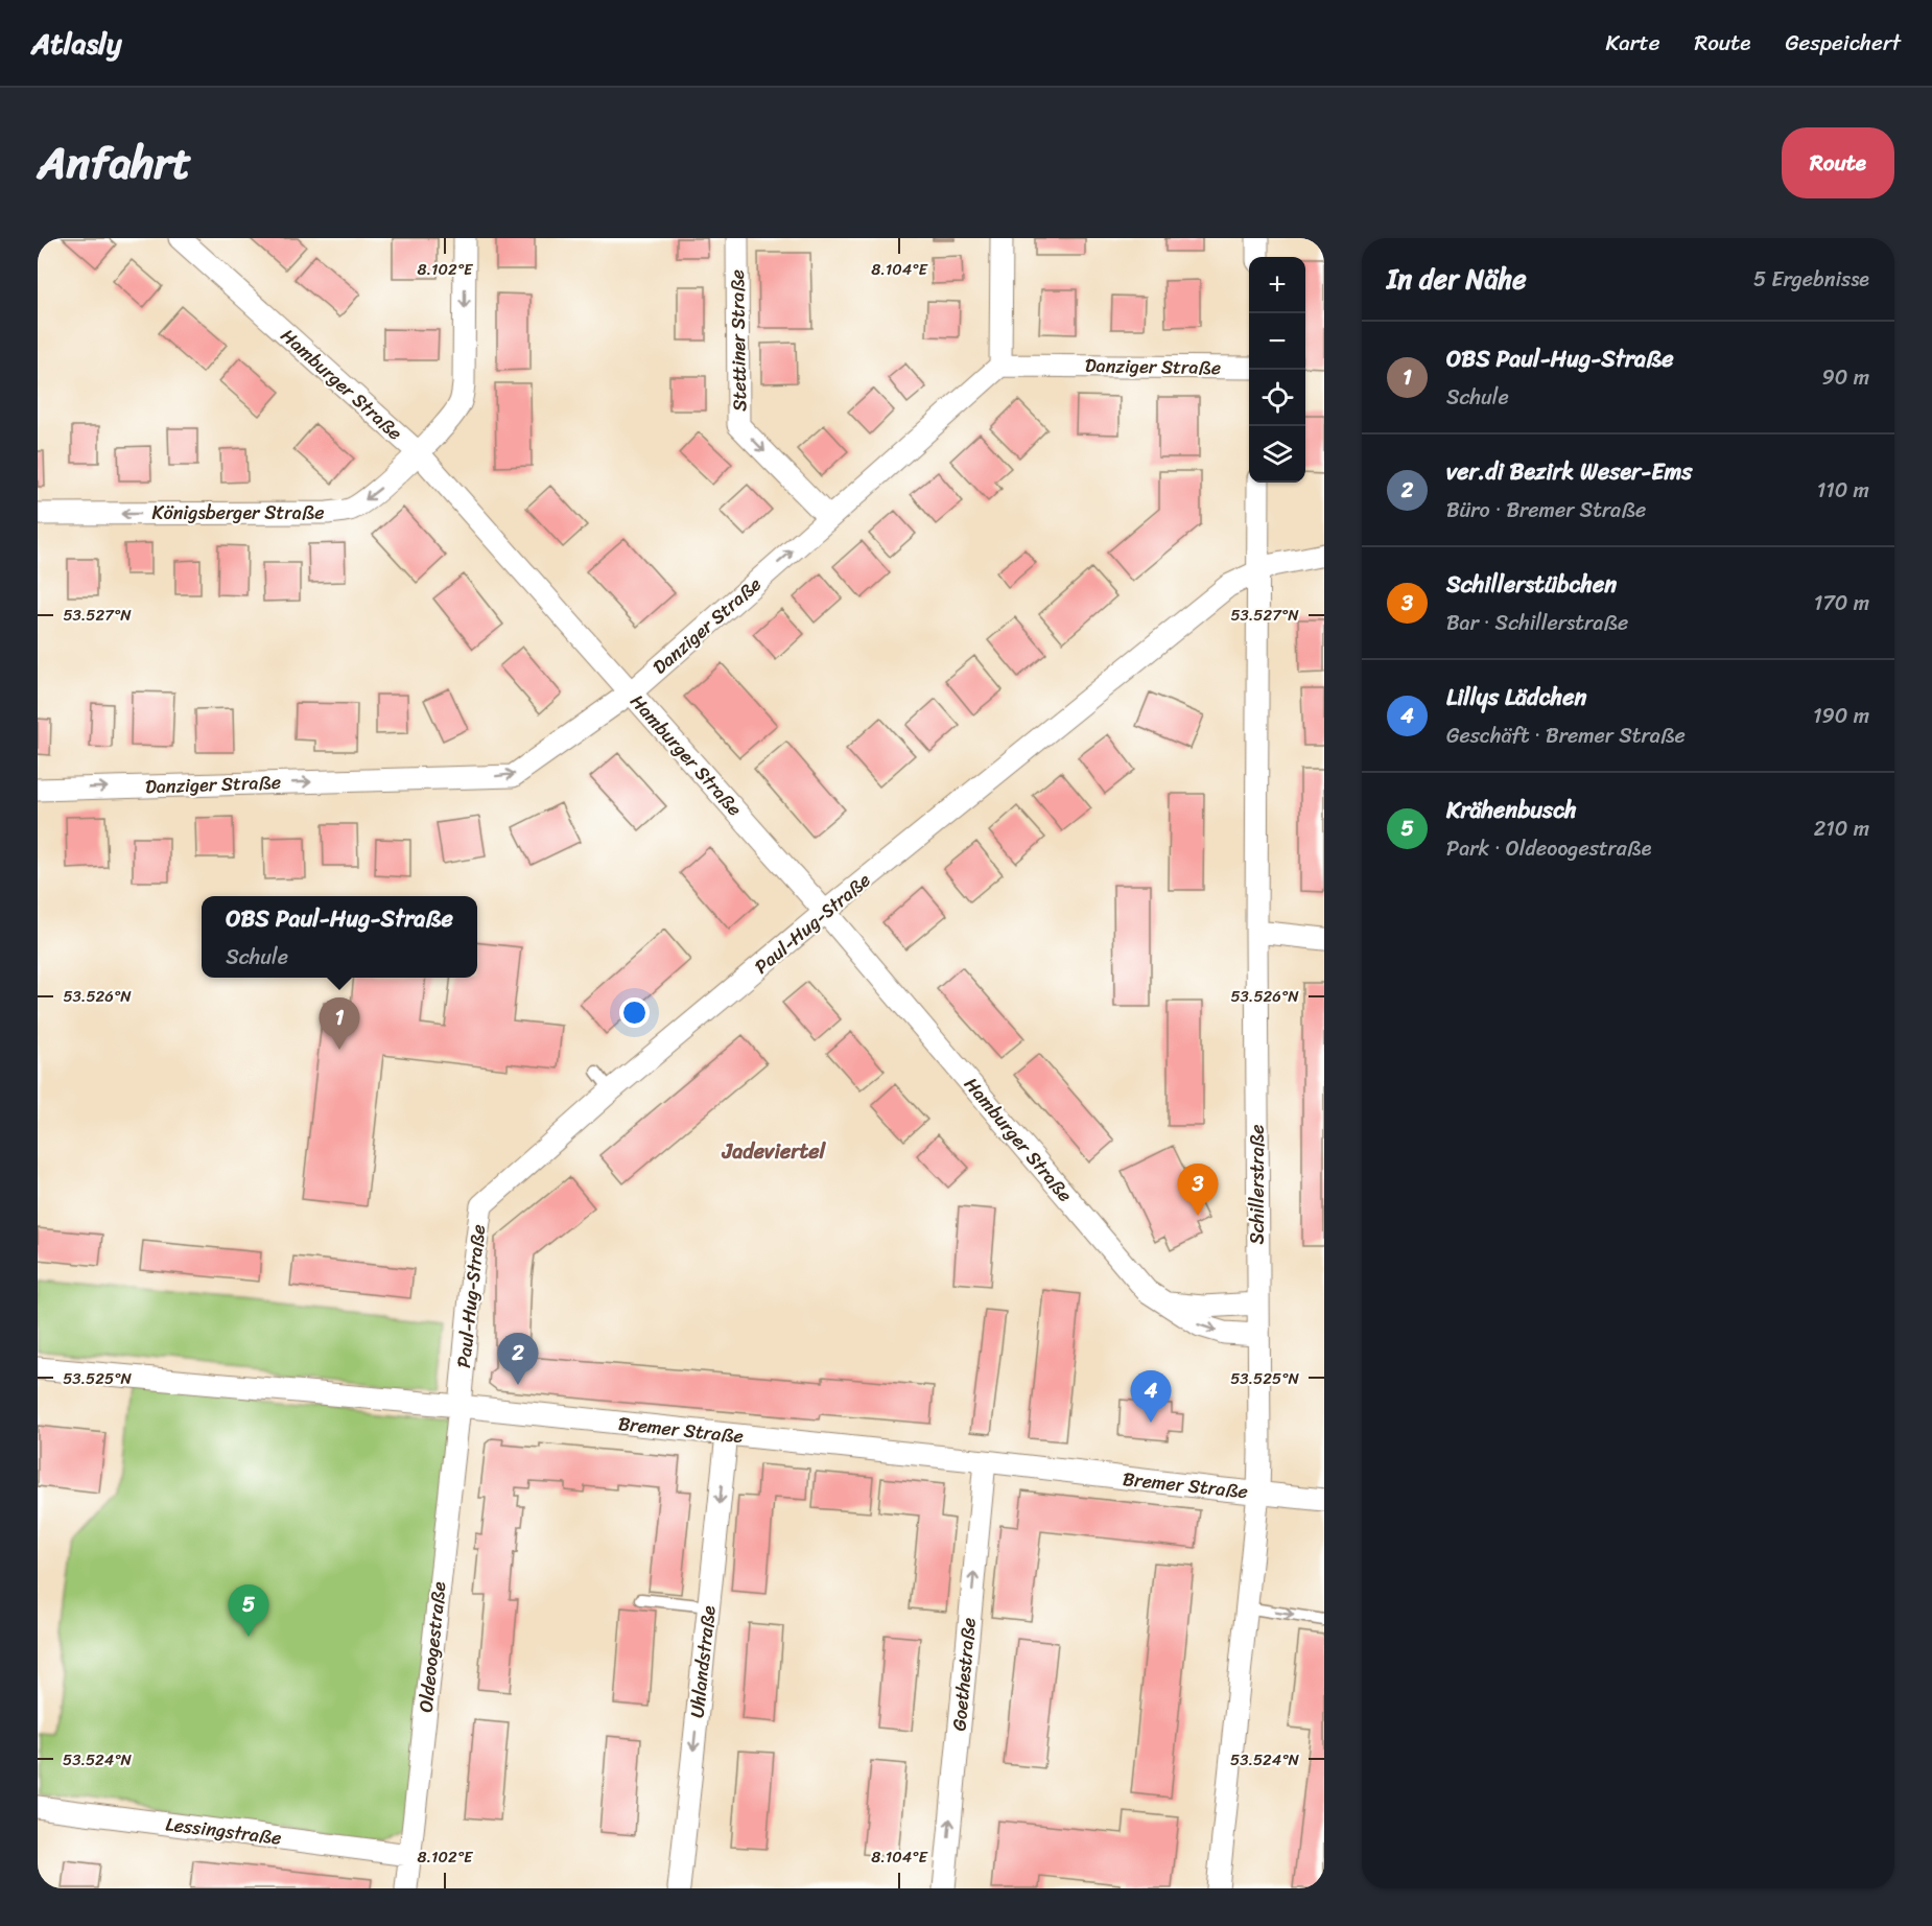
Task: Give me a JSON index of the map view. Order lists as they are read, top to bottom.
{
  "streets": {
    "street": [
      "Stettiner Straße",
      "Danziger Straße",
      "Hamburger Straße",
      "Königsberger Straße",
      "Paul-Hug-Straße",
      "Schillerstraße",
      "Bremer Straße",
      "Oldeoogestraße",
      "Uhlandstraße",
      "Goethestraße",
      "Lessingstraße"
    ]
  },
  "crossings": [
    ["Stettiner Straße", "Danziger Straße"],
    ["Danziger Straße", "Hamburger Straße"],
    ["Hamburger Straße", "Königsberger Straße"],
    ["Hamburger Straße", "Paul-Hug-Straße"],
    ["Hamburger Straße", "Schillerstraße"],
    ["Paul-Hug-Straße", "Schillerstraße"],
    ["Paul-Hug-Straße", "Bremer Straße"],
    ["Paul-Hug-Straße", "Oldeoogestraße"],
    ["Schillerstraße", "Bremer Straße"],
    ["Bremer Straße", "Oldeoogestraße"],
    ["Bremer Straße", "Uhlandstraße"],
    ["Bremer Straße", "Goethestraße"],
    ["Oldeoogestraße", "Lessingstraße"]
  ],
  "one_way": [
    "Stettiner Straße",
    "Danziger Straße",
    "Königsberger Straße",
    "Uhlandstraße",
    "Goethestraße"
  ],
  "districts": ["Jadeviertel"],
  "page": {
    "header": "Atlasly",
    "nav": ["Karte", "Route", "Gespeichert"],
    "title": "Anfahrt",
    "buttons": "Route",
    "heading": ["In der Nähe", "5 Ergebnisse"],
    "map_buttons": ["+", "−"],
    "list": [
      {
        "mark": "1",
        "name": "OBS Paul-Hug-Straße",
        "note": "Schule",
        "value": "90 m"
      },
      {
        "mark": "2",
        "name": "ver.di Bezirk Weser-Ems",
        "note": "Büro · Bremer Straße",
        "value": "110 m"
      },
      {
        "mark": "3",
        "name": "Schillerstübchen",
        "note": "Bar · Schillerstraße",
        "value": "170 m"
      },
      {
        "mark": "4",
        "name": "Lillys Lädchen",
        "note": "Geschäft · Bremer Straße",
        "value": "190 m"
      },
      {
        "mark": "5",
        "name": "Krähenbusch",
        "note": "Park · Oldeoogestraße",
        "value": "210 m"
      }
    ],
    "popup": ["OBS Paul-Hug-Straße", "Schule"],
    "pins": [
      "1",
      "3",
      "2",
      "4",
      "5"
    ]
  },
  "coordinates": [
    "8.102°E",
    "8.104°E",
    "53.527°N",
    "53.526°N",
    "53.525°N",
    "53.524°N"
  ]
}
